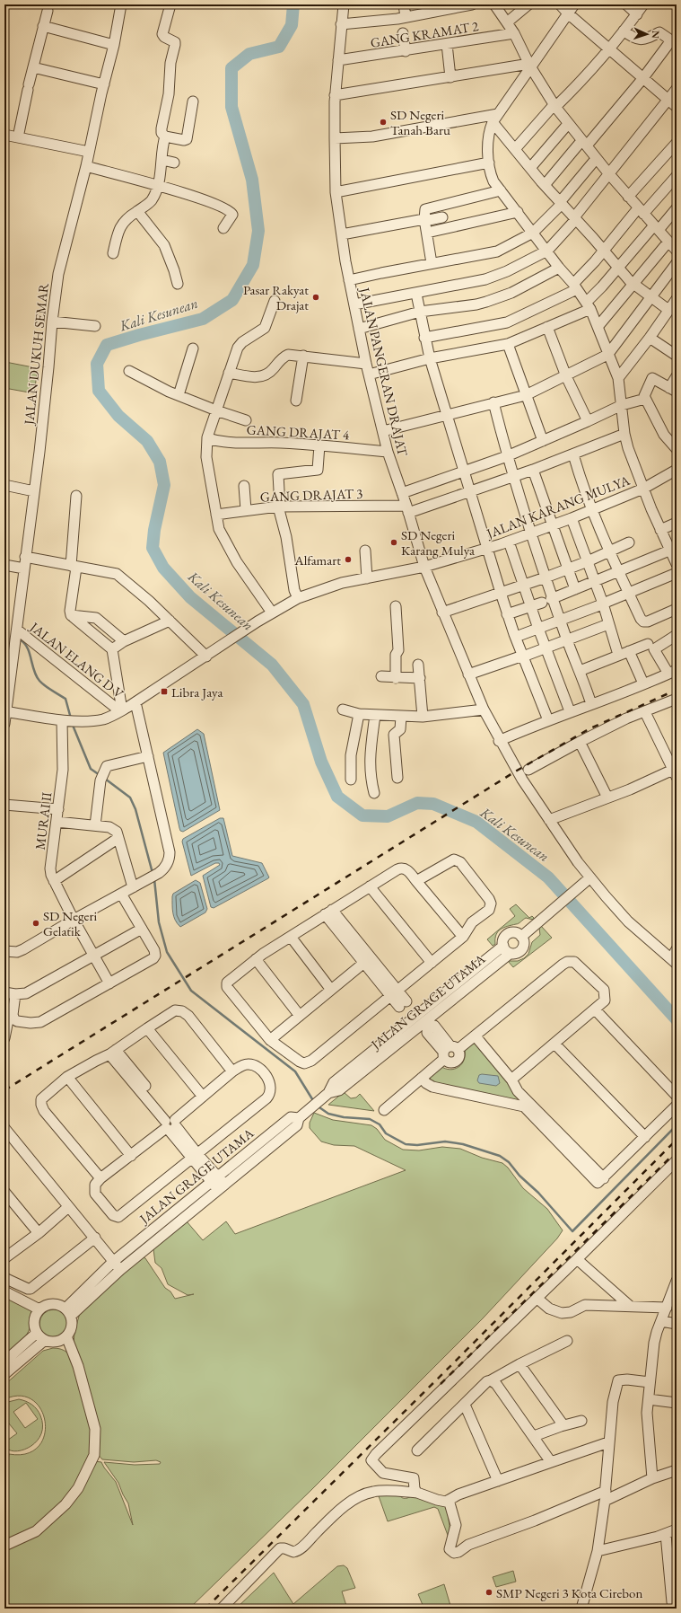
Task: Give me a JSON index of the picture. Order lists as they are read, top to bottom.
{
  "streets": {
    "street": [
      "GANG KRAMAT 2",
      "JALAN DUKUH SEMAR",
      "JALAN PANGERAN DRAJAT",
      "GANG DRAJAT 4",
      "GANG DRAJAT 3",
      "JALAN KARANG MULYA",
      "JALAN ELANG D V",
      "MURAI II",
      "JALAN GRAGE UTAMA"
    ]
  },
  "crossings": [
    ["GANG KRAMAT 2", "JALAN PANGERAN DRAJAT"],
    ["JALAN DUKUH SEMAR", "JALAN KARANG MULYA"],
    ["JALAN DUKUH SEMAR", "JALAN ELANG D V"],
    ["JALAN PANGERAN DRAJAT", "GANG DRAJAT 4"],
    ["JALAN PANGERAN DRAJAT", "GANG DRAJAT 3"],
    ["JALAN PANGERAN DRAJAT", "JALAN KARANG MULYA"],
    ["JALAN KARANG MULYA", "JALAN ELANG D V"],
    ["JALAN KARANG MULYA", "MURAI II"]
  ],
  "water": ["Kali Kesunean"],
  "places": {
    "other": [
      "SD Negeri Tanah Baru",
      "Pasar Rakyat Drajat",
      "SD Negeri Karang Mulya",
      "Alfamart",
      "SD Negeri Gelatik",
      "SMP Negeri 3 Kota Cirebon"
    ],
    "transit": ["Libra Jaya"]
  },
  "north": "right"
}
